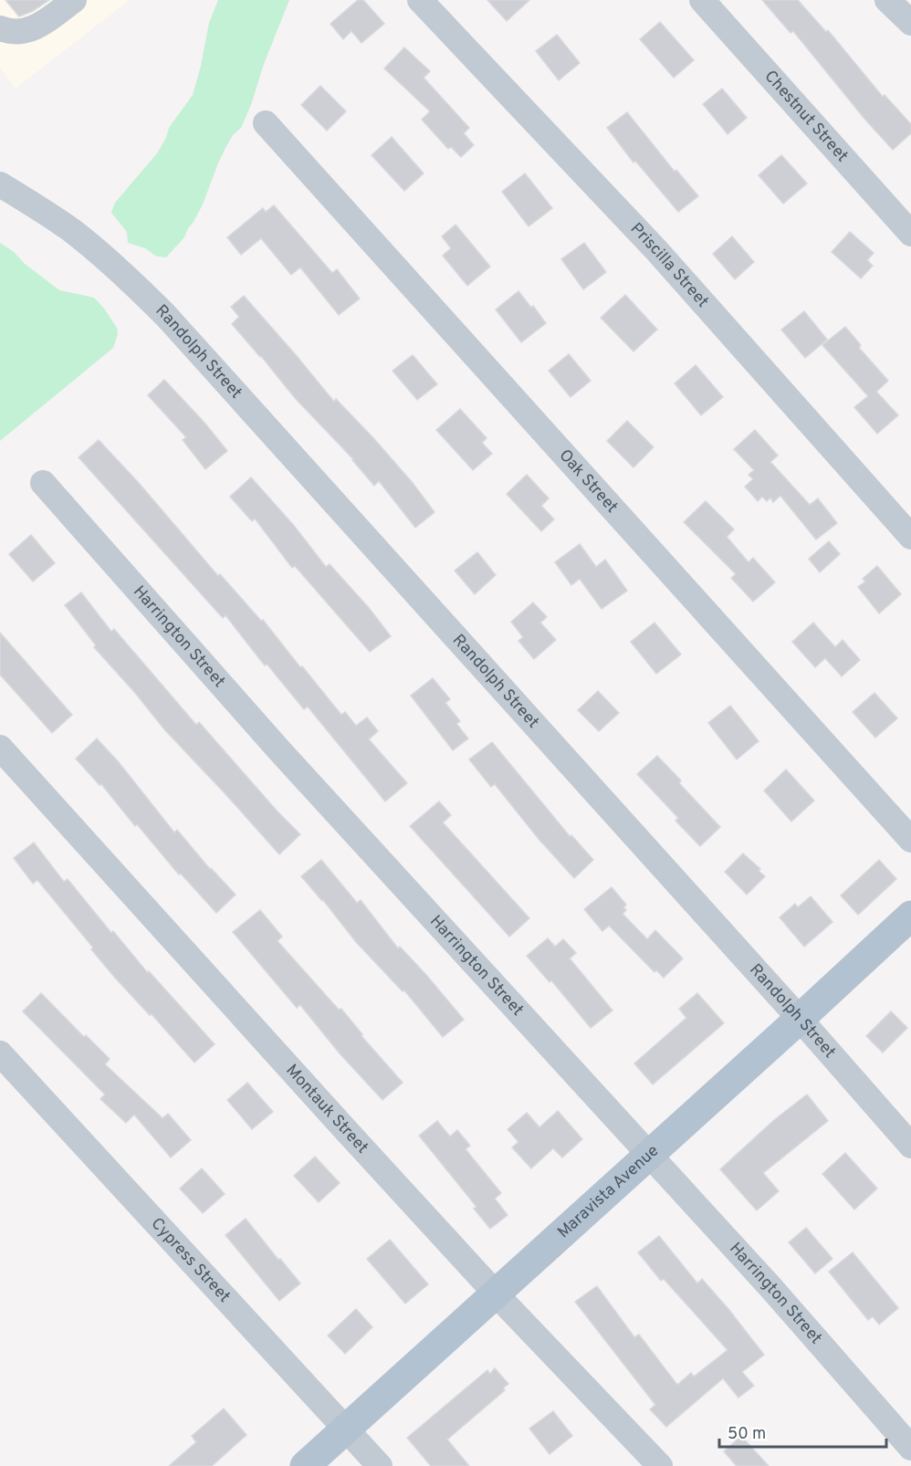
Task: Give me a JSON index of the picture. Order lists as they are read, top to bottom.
{
  "streets": {
    "main road": ["Maravista Avenue"],
    "street": [
      "Chestnut Street",
      "Priscilla Street",
      "Randolph Street",
      "Oak Street",
      "Harrington Street",
      "Montauk Street",
      "Cypress Street"
    ]
  },
  "crossings": [
    ["Randolph Street", "Maravista Avenue"],
    ["Harrington Street", "Maravista Avenue"],
    ["Montauk Street", "Maravista Avenue"],
    ["Maravista Avenue", "Cypress Street"]
  ],
  "scale_bar": "50 m"
}
